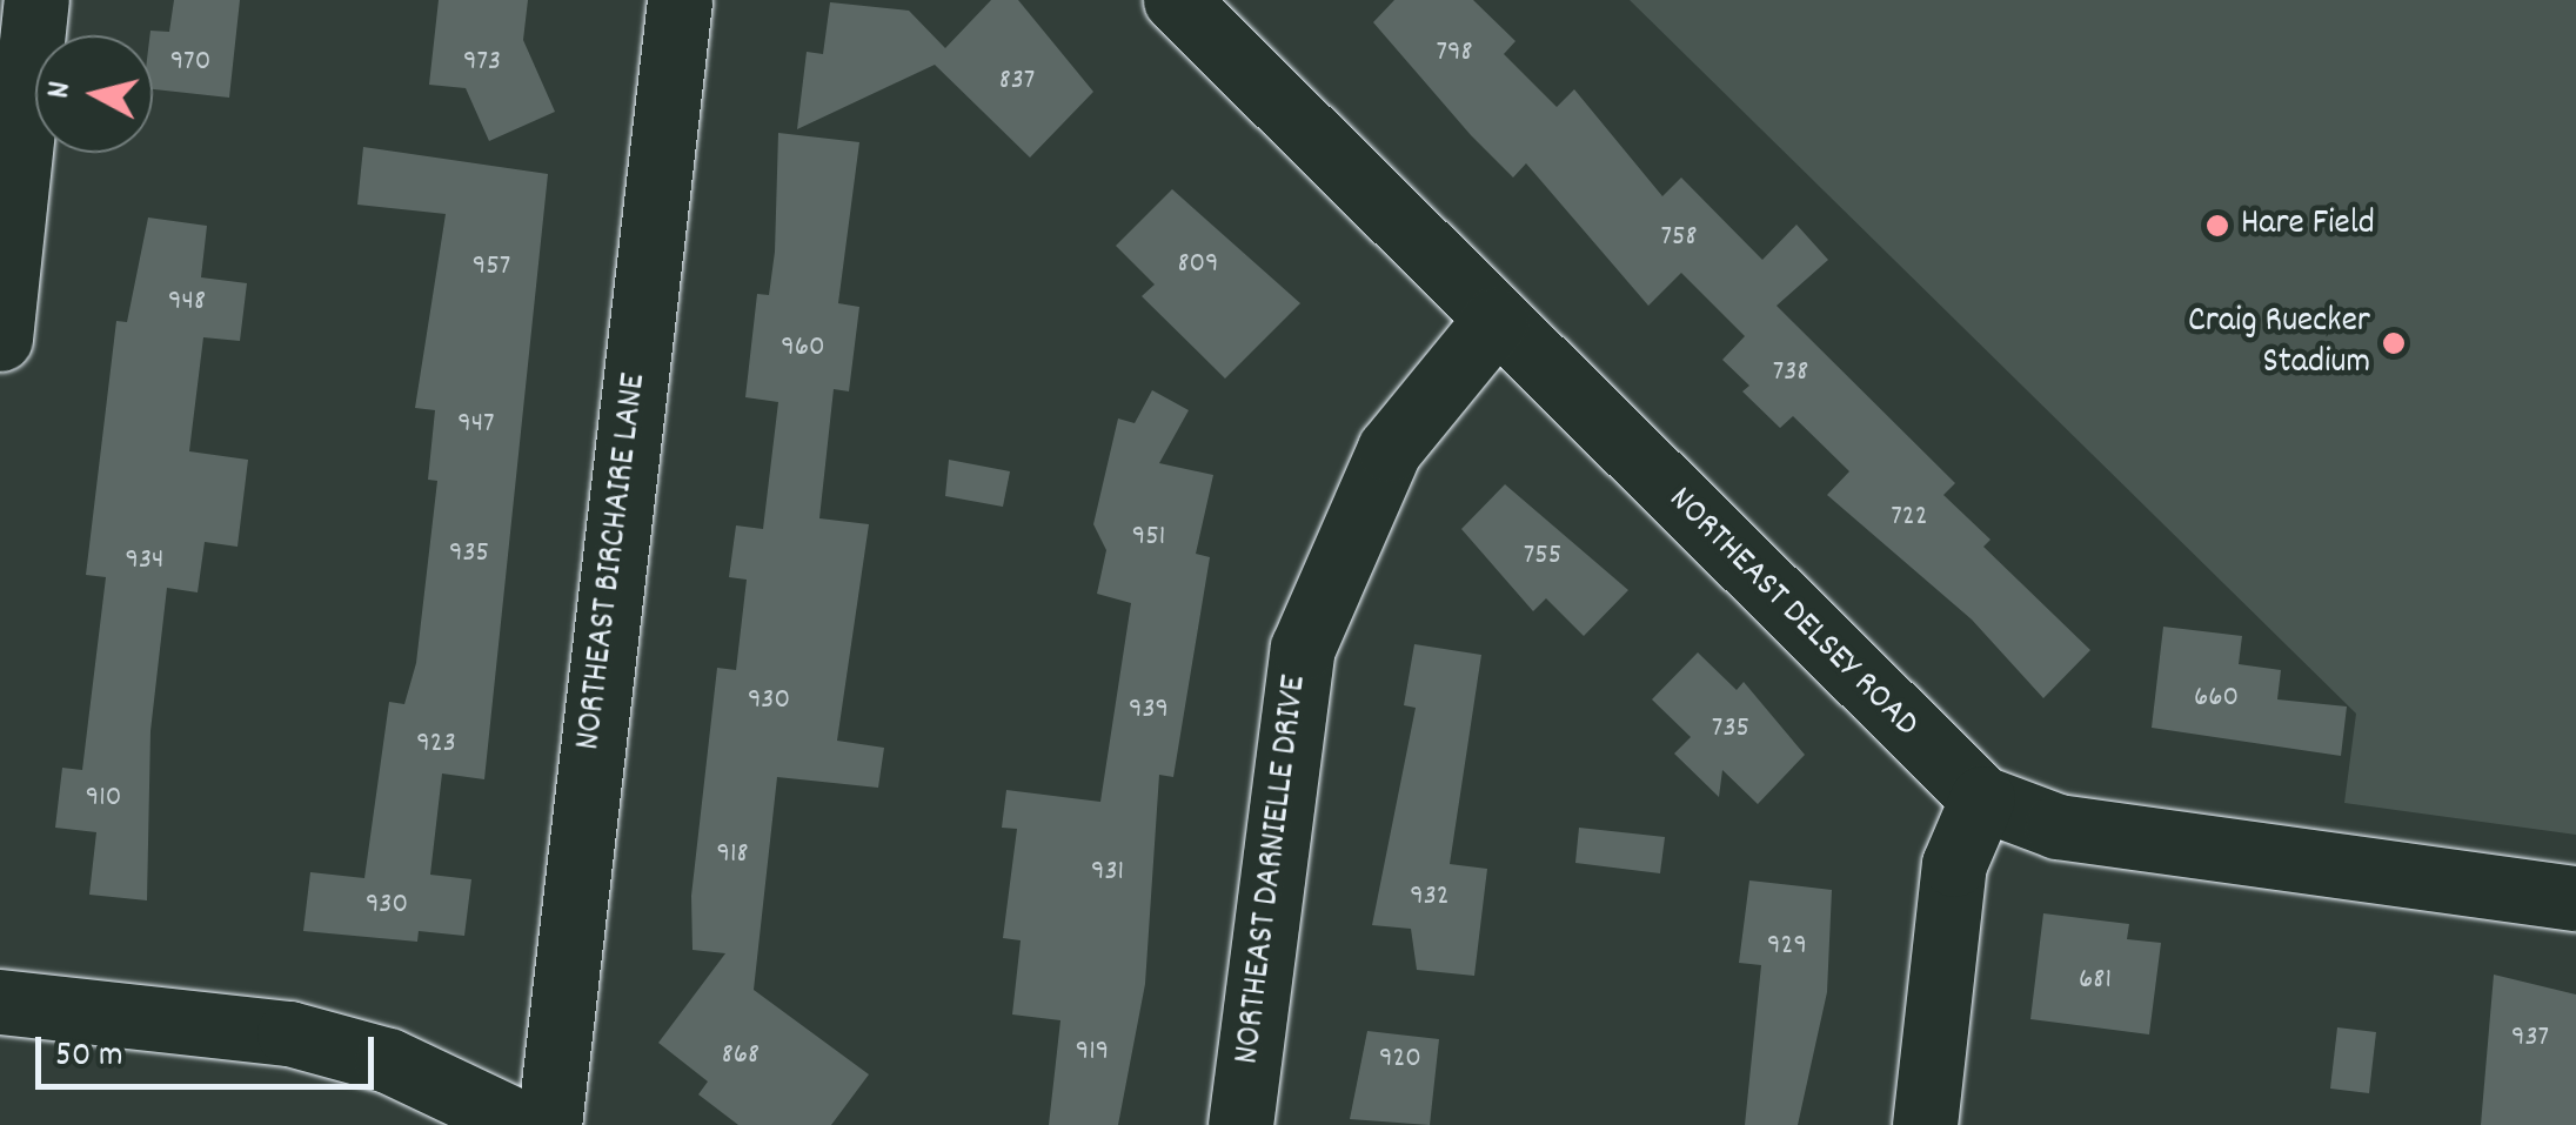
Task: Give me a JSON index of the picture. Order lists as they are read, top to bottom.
{
  "streets": {
    "street": ["NORTHEAST BIRCHAIRE LANE", "NORTHEAST DELSEY ROAD", "NORTHEAST DARNIELLE DRIVE"]
  },
  "crossings": [
    ["NORTHEAST DELSEY ROAD", "NORTHEAST DARNIELLE DRIVE"]
  ],
  "places": ["Hare Field", "Craig Ruecker Stadium"],
  "house_numbers": [
    "798",
    "970",
    "973",
    "837",
    "758",
    "809",
    "957",
    "948",
    "960",
    "738",
    "947",
    "722",
    "951",
    "935",
    "755",
    "934",
    "660",
    "930",
    "939",
    "735",
    "923",
    "910",
    "918",
    "931",
    "932",
    "930",
    "929",
    "681",
    "937",
    "919",
    "868",
    "920"
  ],
  "scale_bar": "50 m",
  "north": "left"
}
